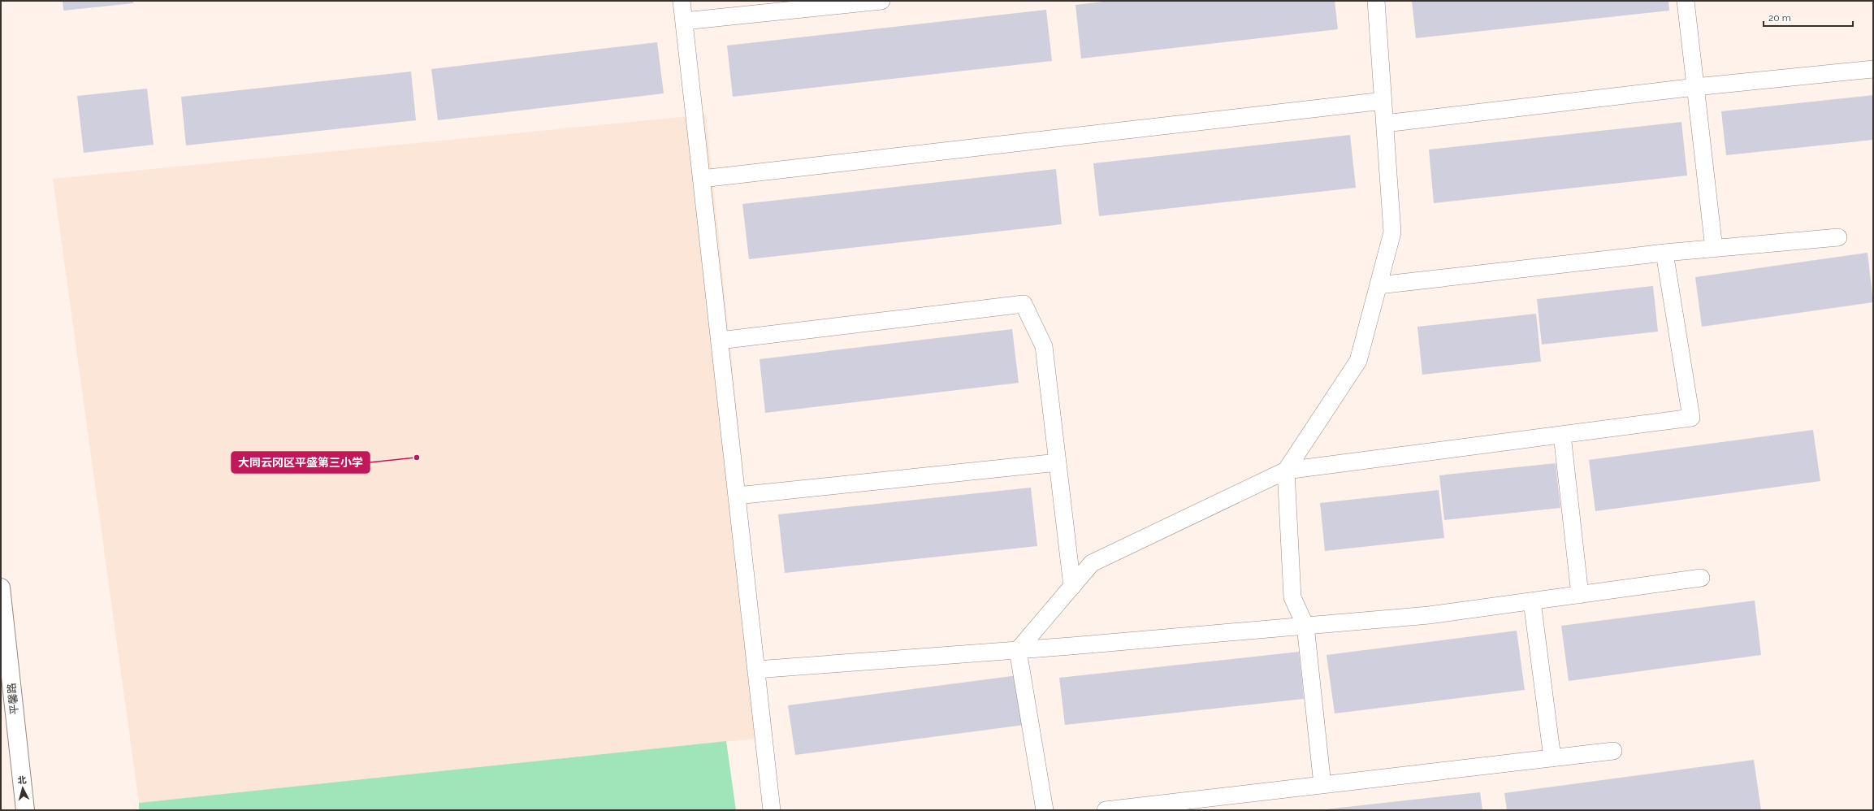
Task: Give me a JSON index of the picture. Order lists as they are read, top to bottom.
{
  "streets": {
    "street": ["平馨路"]
  },
  "places": ["大同云冈区平盛第三小学"],
  "scale_bar": "20 m",
  "north": "top"
}
